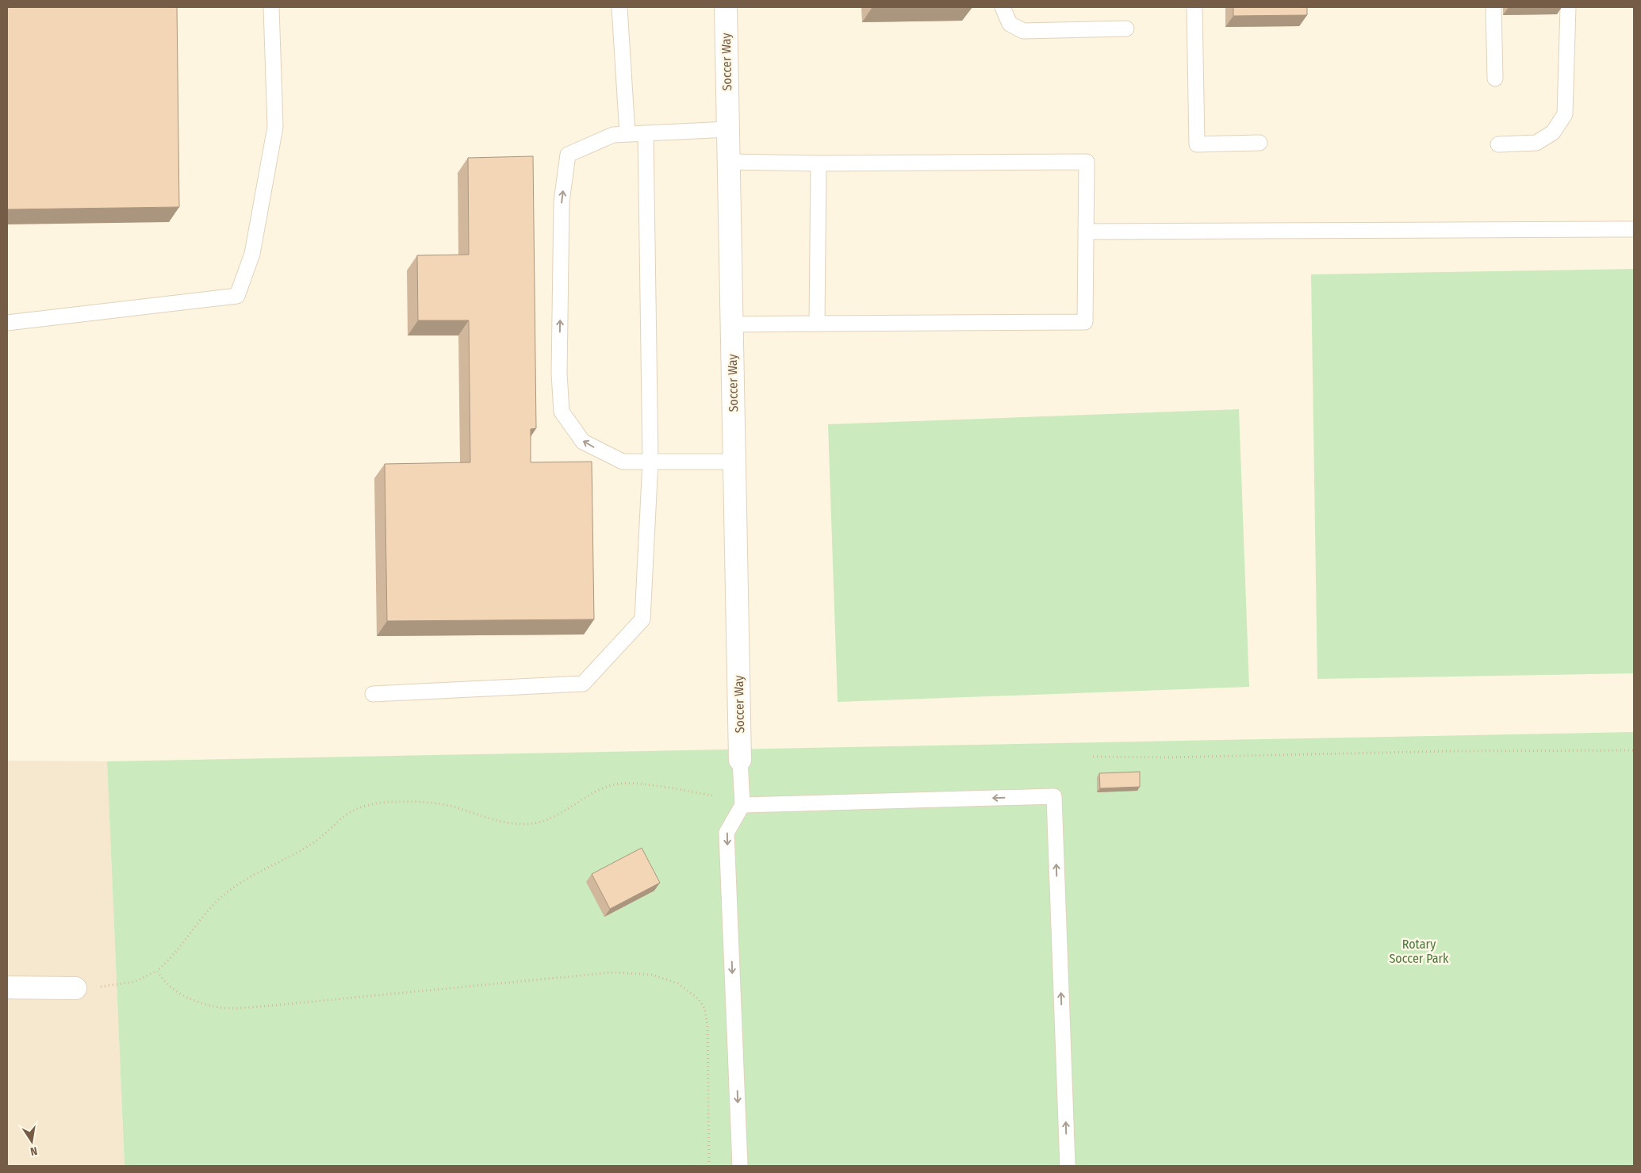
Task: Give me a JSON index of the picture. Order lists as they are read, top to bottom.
{
  "streets": {
    "street": ["Soccer Way"]
  },
  "parks": ["Rotary Soccer Park"],
  "north": "bottom"
}
